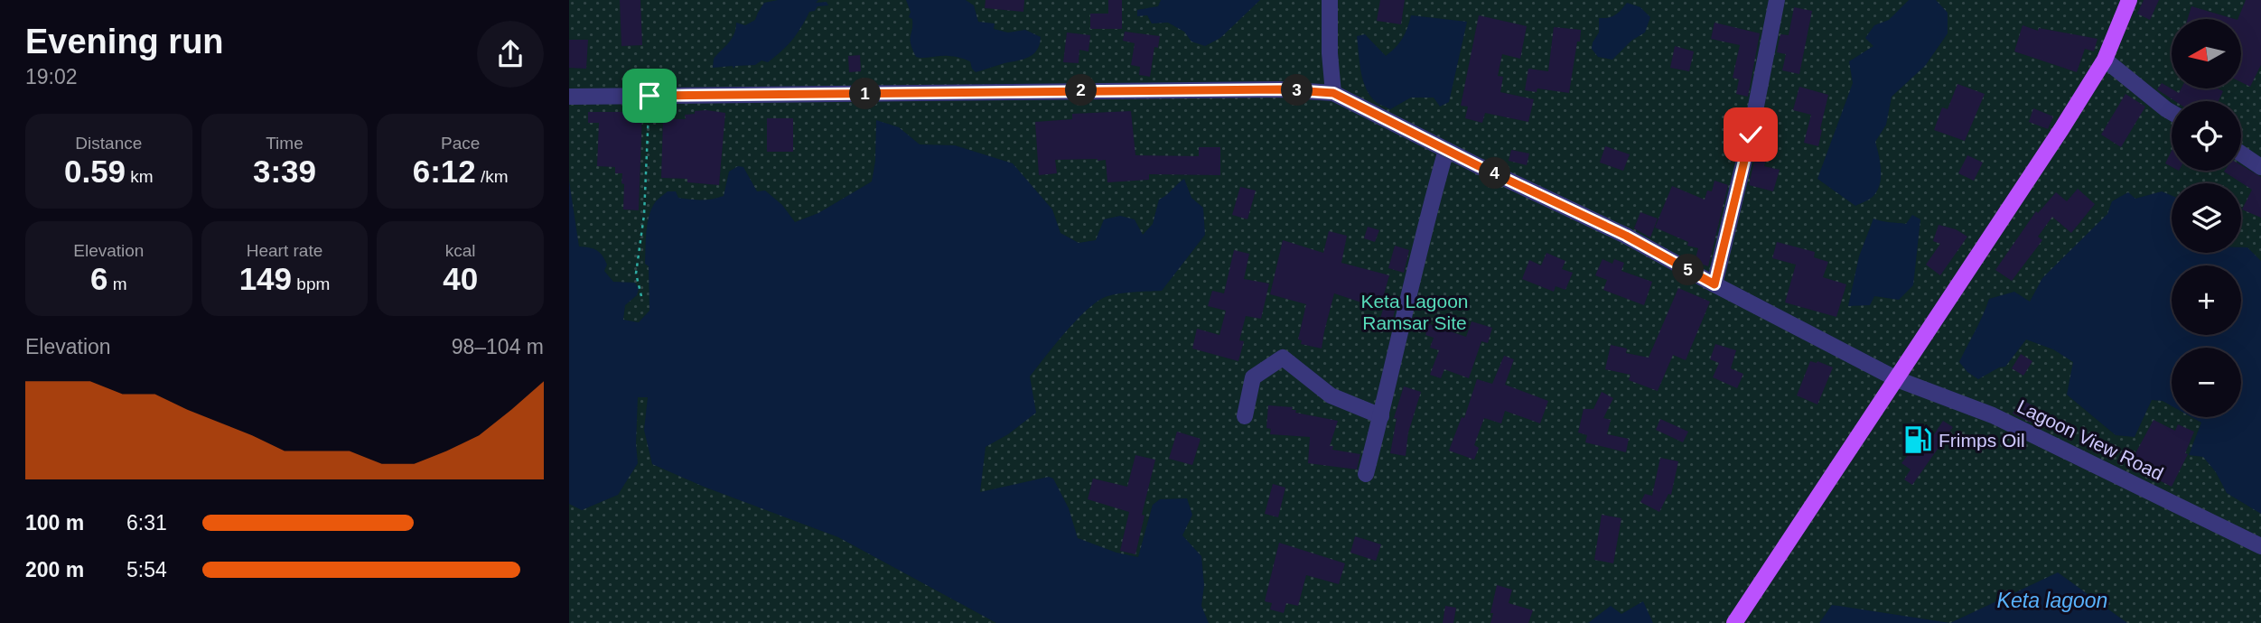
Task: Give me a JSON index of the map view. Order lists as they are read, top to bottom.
{
  "streets": {
    "street": ["Lagoon View Road"]
  },
  "water": ["Keta lagoon"],
  "parks": ["Keta Lagoon Ramsar Site"],
  "places": {
    "fuel station": ["Frimps Oil"]
  },
  "north": "left",
  "page": {
    "heading": ["Evening run", "19:02"],
    "map_buttons": ["+", "−"],
    "pins": [
      "2",
      "3",
      "1",
      "4",
      "5"
    ],
    "stats": [
      ["Distance", "0.59 km"],
      ["Time", "3:39"],
      ["Pace", "6:12 /km"],
      ["Elevation", "6 m"],
      ["Heart rate", "149 bpm"],
      ["kcal", "40"]
    ],
    "chart": ["Elevation", "98–104 m"],
    "list": [
      {
        "name": "100 m",
        "note": "6:31"
      },
      {
        "name": "200 m",
        "note": "5:54"
      }
    ]
  }
}
